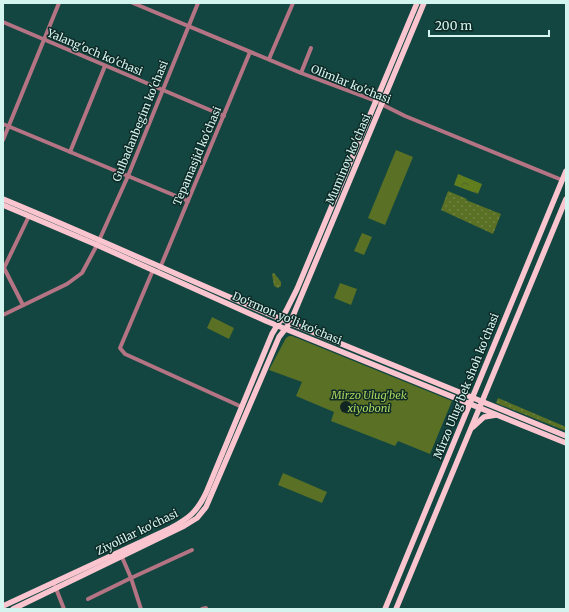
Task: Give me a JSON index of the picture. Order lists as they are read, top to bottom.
{
  "streets": {
    "main road": [
      "Muminov ko'chasi",
      "Do‘rmon yo‘li ko‘chasi",
      "Mirzo Ulug'bek shoh ko'chasi",
      "Ziyolilar ko'chasi"
    ],
    "street": [
      "Yalang'och ko'chasi",
      "Olimlar ko'chasi",
      "Gulbadanbegim ko'chasi",
      "Tepamasjid ko'chasi"
    ]
  },
  "crossings": [
    ["Yalang'och ko'chasi", "Gulbadanbegim ko'chasi"],
    ["Yalang'och ko'chasi", "Tepamasjid ko'chasi"],
    ["Olimlar ko'chasi", "Gulbadanbegim ko'chasi"],
    ["Olimlar ko'chasi", "Tepamasjid ko'chasi"],
    ["Olimlar ko'chasi", "Muminov ko'chasi"],
    ["Olimlar ko'chasi", "Mirzo Ulug'bek shoh ko'chasi"],
    ["Gulbadanbegim ko'chasi", "Do‘rmon yo‘li ko‘chasi"],
    ["Tepamasjid ko'chasi", "Do‘rmon yo‘li ko‘chasi"],
    ["Muminov ko'chasi", "Do‘rmon yo‘li ko‘chasi"],
    ["Muminov ko'chasi", "Ziyolilar ko'chasi"],
    ["Do‘rmon yo‘li ko‘chasi", "Mirzo Ulug'bek shoh ko'chasi"],
    ["Do‘rmon yo‘li ko‘chasi", "Ziyolilar ko'chasi"]
  ],
  "parks": ["Mirzo Ulug'bek xiyoboni"],
  "scale_bar": "200 m"
}
